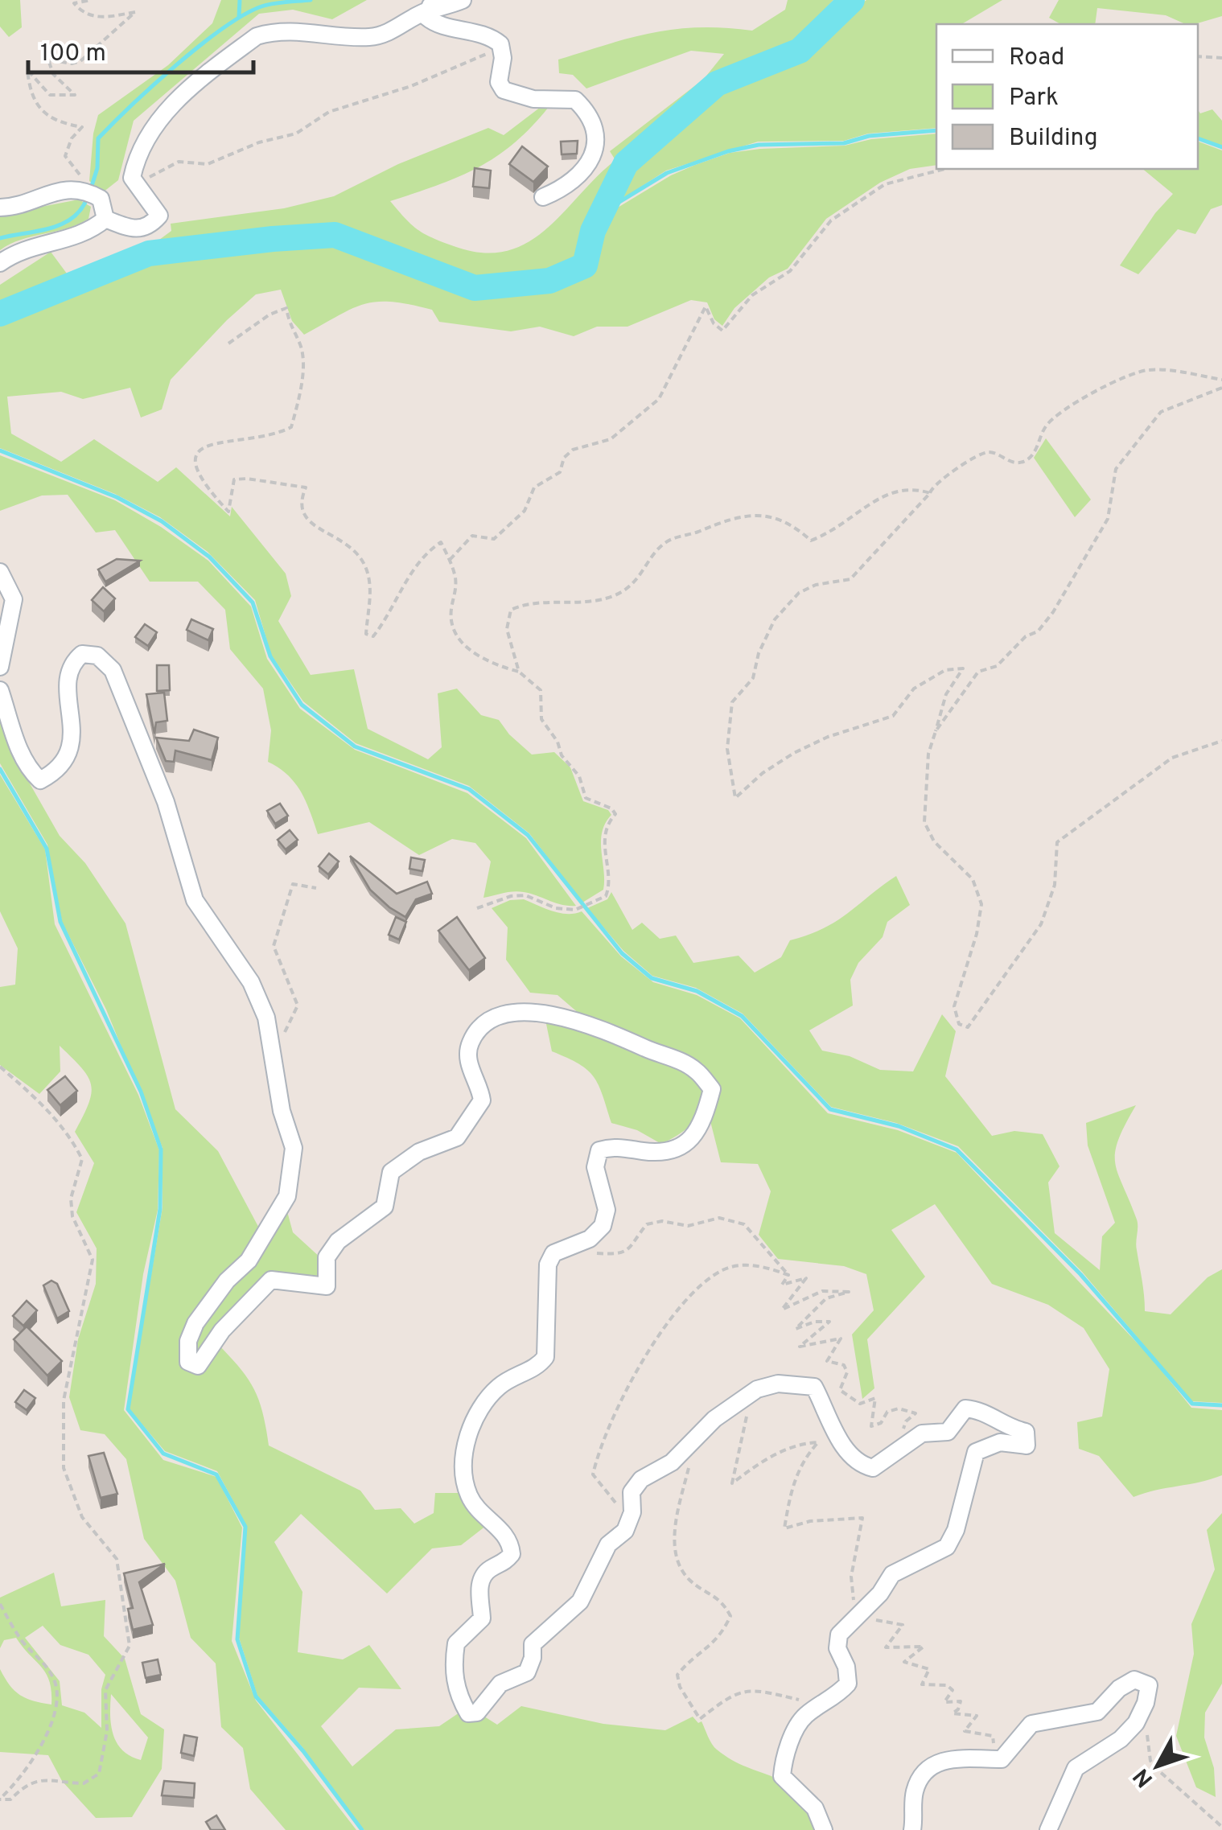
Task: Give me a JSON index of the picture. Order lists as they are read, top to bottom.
{
  "legend": ["Road", "Park", "Building"],
  "scale_bar": "100 m",
  "north": "bottom left"
}
